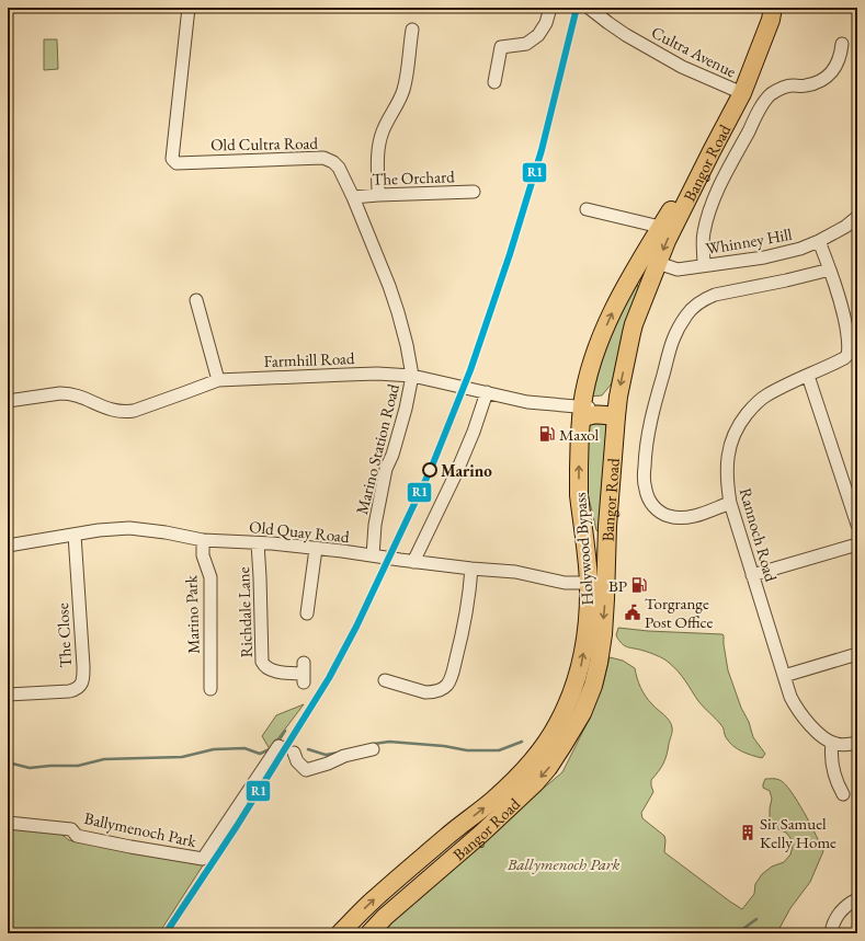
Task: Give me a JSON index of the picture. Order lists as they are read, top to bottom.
{
  "streets": {
    "highway": ["Bangor Road", "Holywood Bypass"],
    "street": [
      "Cultra Avenue",
      "Old Cultra Road",
      "The Orchard",
      "Whinney Hill",
      "Farmhill Road",
      "Marino Station Road",
      "Old Quay Road",
      "Rannoch Road",
      "Richdale Lane",
      "Marino Park",
      "The Close",
      "Ballymenoch Park"
    ]
  },
  "crossings": [
    ["Cultra Avenue", "Bangor Road"],
    ["Old Cultra Road", "The Orchard"],
    ["Old Cultra Road", "Farmhill Road"],
    ["Old Cultra Road", "Marino Station Road"],
    ["Bangor Road", "Whinney Hill"],
    ["Bangor Road", "Holywood Bypass"],
    ["Whinney Hill", "Holywood Bypass"],
    ["Farmhill Road", "Marino Station Road"],
    ["Farmhill Road", "Holywood Bypass"],
    ["Marino Station Road", "Old Quay Road"],
    ["Old Quay Road", "Holywood Bypass"],
    ["Old Quay Road", "Richdale Lane"],
    ["Old Quay Road", "Marino Park"],
    ["Old Quay Road", "The Close"]
  ],
  "one_way": ["Bangor Road", "Holywood Bypass"],
  "parks": ["Ballymenoch Park"],
  "places": {
    "fuel station": ["Maxol", "BP"],
    "other": ["Marino"],
    "public building": ["Torgrange Post Office"],
    "building": ["Sir Samuel Kelly Home"]
  },
  "lines": ["transit line R1"]
}
